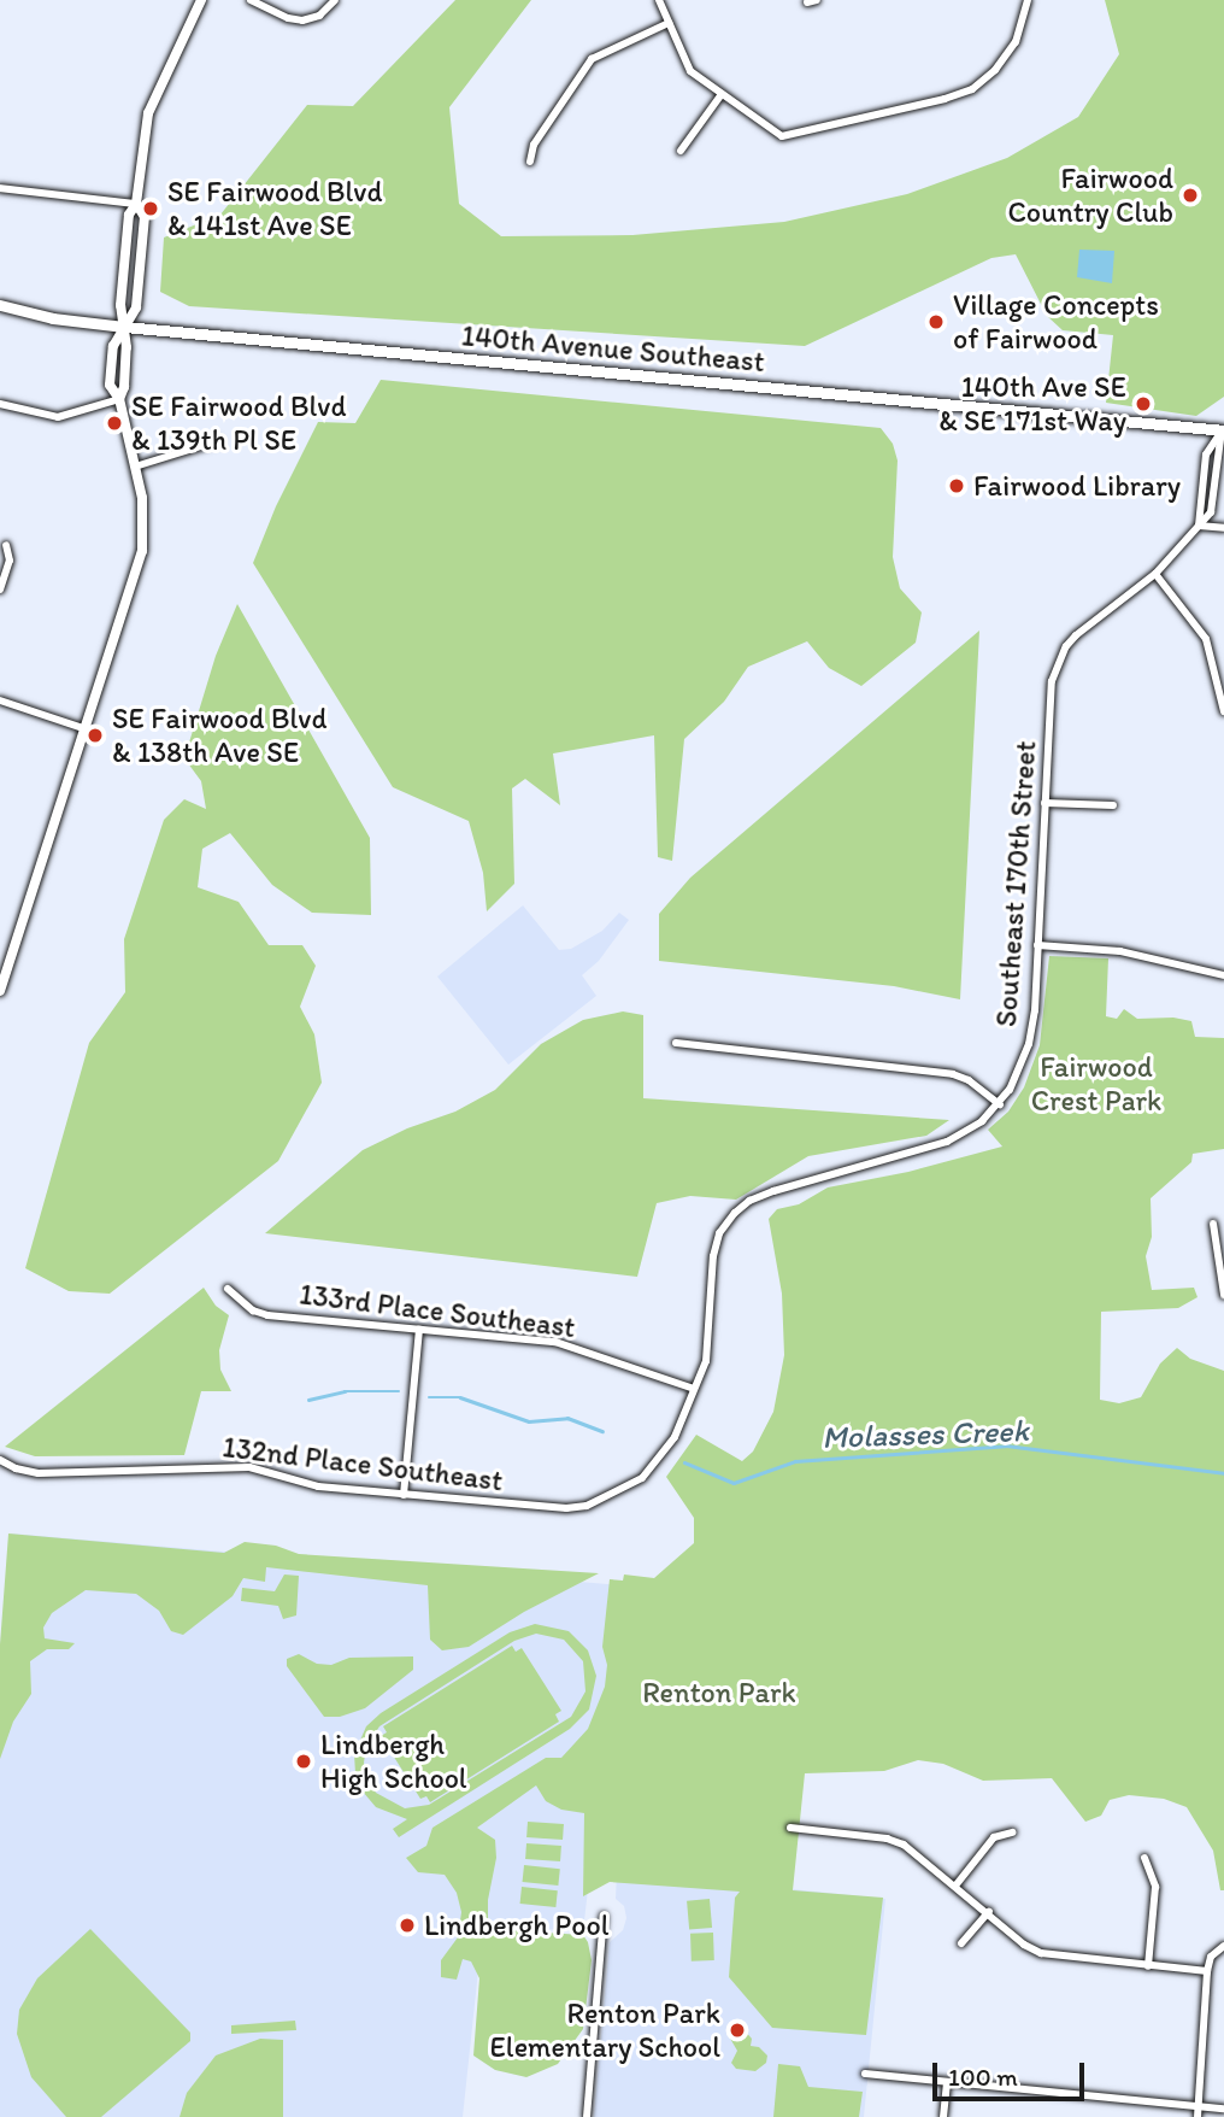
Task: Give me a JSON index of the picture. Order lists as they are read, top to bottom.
{
  "streets": {
    "main road": ["140th Avenue Southeast"],
    "street": ["Southeast 170th Street", "133rd Place Southeast", "132nd Place Southeast"]
  },
  "crossings": [
    ["Southeast 170th Street", "132nd Place Southeast"],
    ["133rd Place Southeast", "132nd Place Southeast"]
  ],
  "water": ["Molasses Creek"],
  "parks": ["Fairwood Crest Park", "Renton Park"],
  "places": [
    "Fairwood Country Club",
    "SE Fairwood Blvd & 141st Ave SE",
    "Village Concepts of Fairwood",
    "140th Ave SE & SE 171st Way",
    "SE Fairwood Blvd & 139th Pl SE",
    "Fairwood Library",
    "SE Fairwood Blvd & 138th Ave SE",
    "Lindbergh High School",
    "Lindbergh Pool",
    "Renton Park Elementary School"
  ],
  "scale_bar": "100 m"
}
